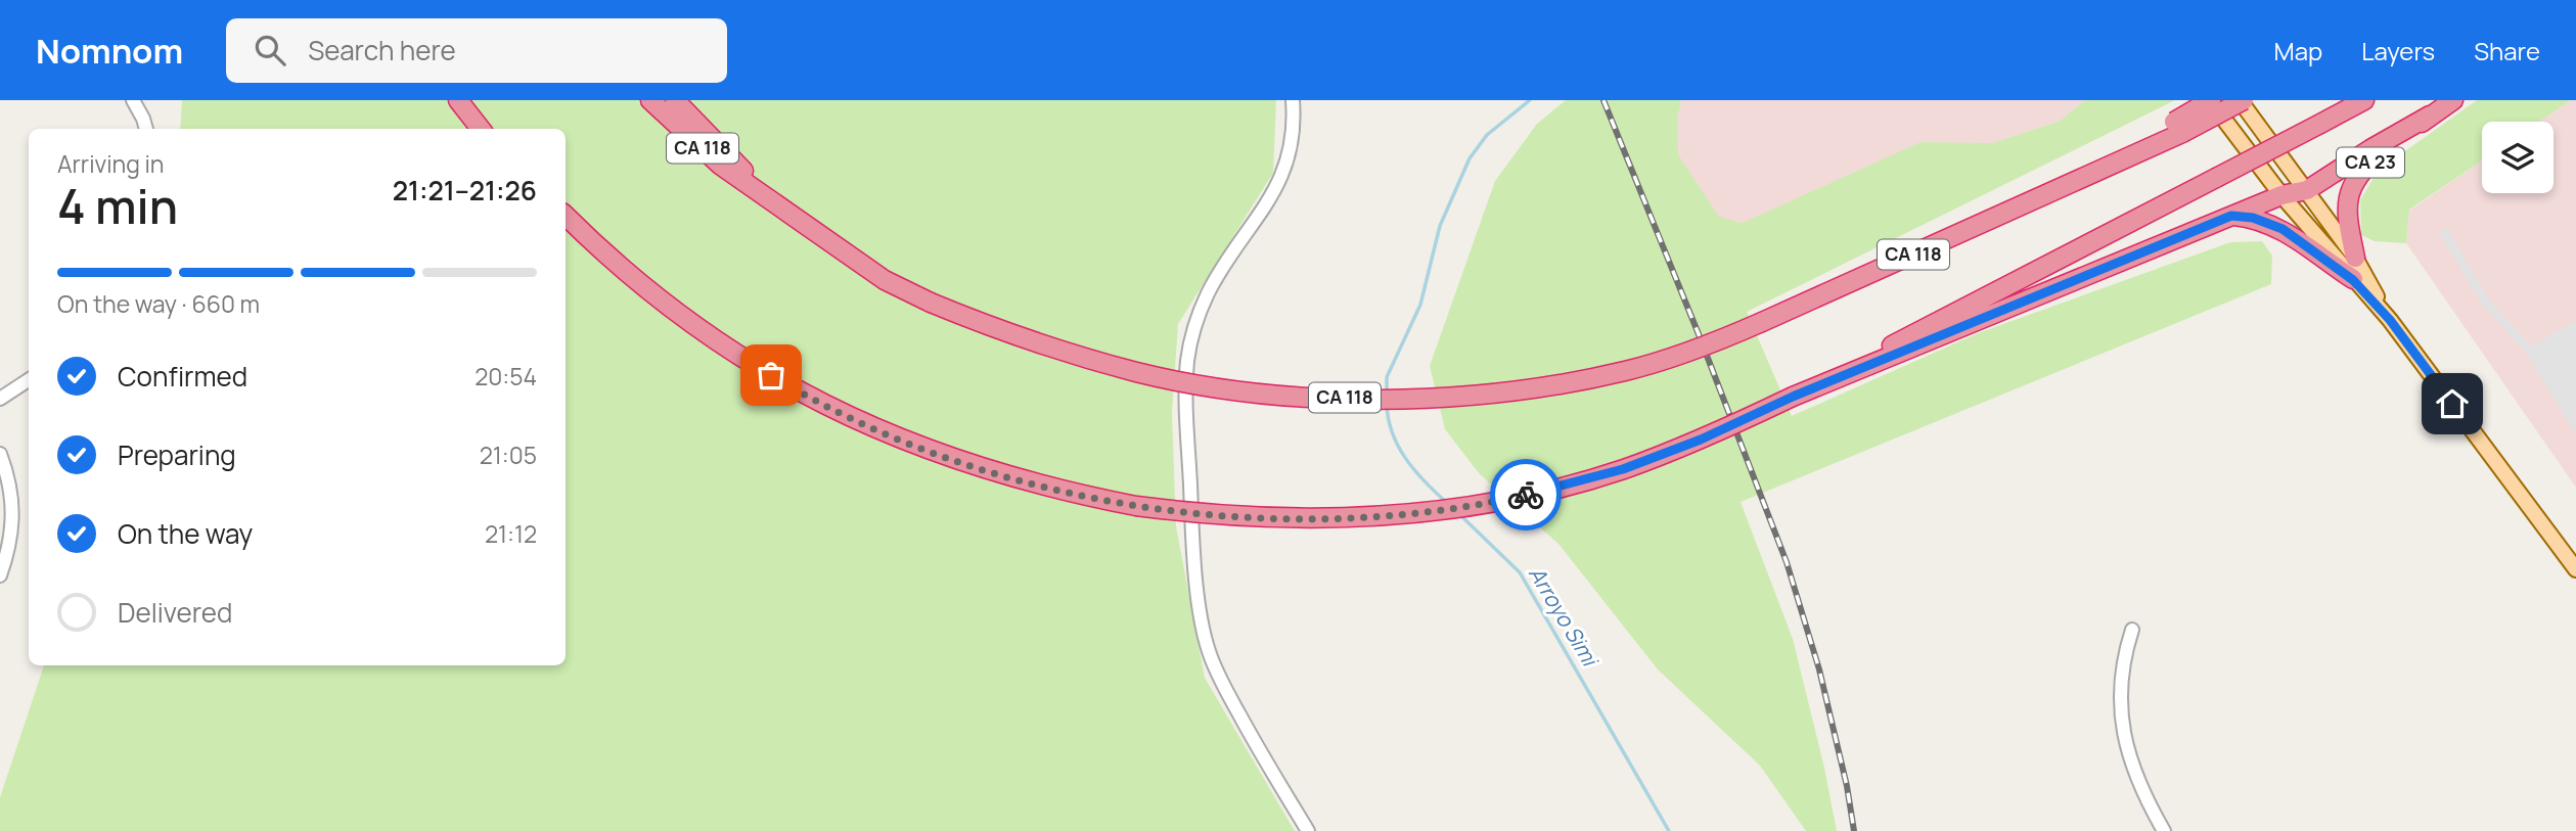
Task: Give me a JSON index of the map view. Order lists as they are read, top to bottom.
{
  "streets": {
    "highway": ["CA 118", "CA 23"]
  },
  "crossings": [
    ["CA 118", "CA 23"]
  ],
  "water": ["Arroyo Simi"],
  "page": {
    "header": "Nomnom",
    "search": "Search here",
    "nav": ["Map", "Layers", "Share"],
    "heading": ["4 min", "Arriving in", "21:21–21:26"],
    "bar": "On the way · 660 m",
    "list": [
      ["Confirmed", "20:54"],
      ["Preparing", "21:05"],
      ["On the way", "21:12"],
      "Delivered"
    ]
  }
}
